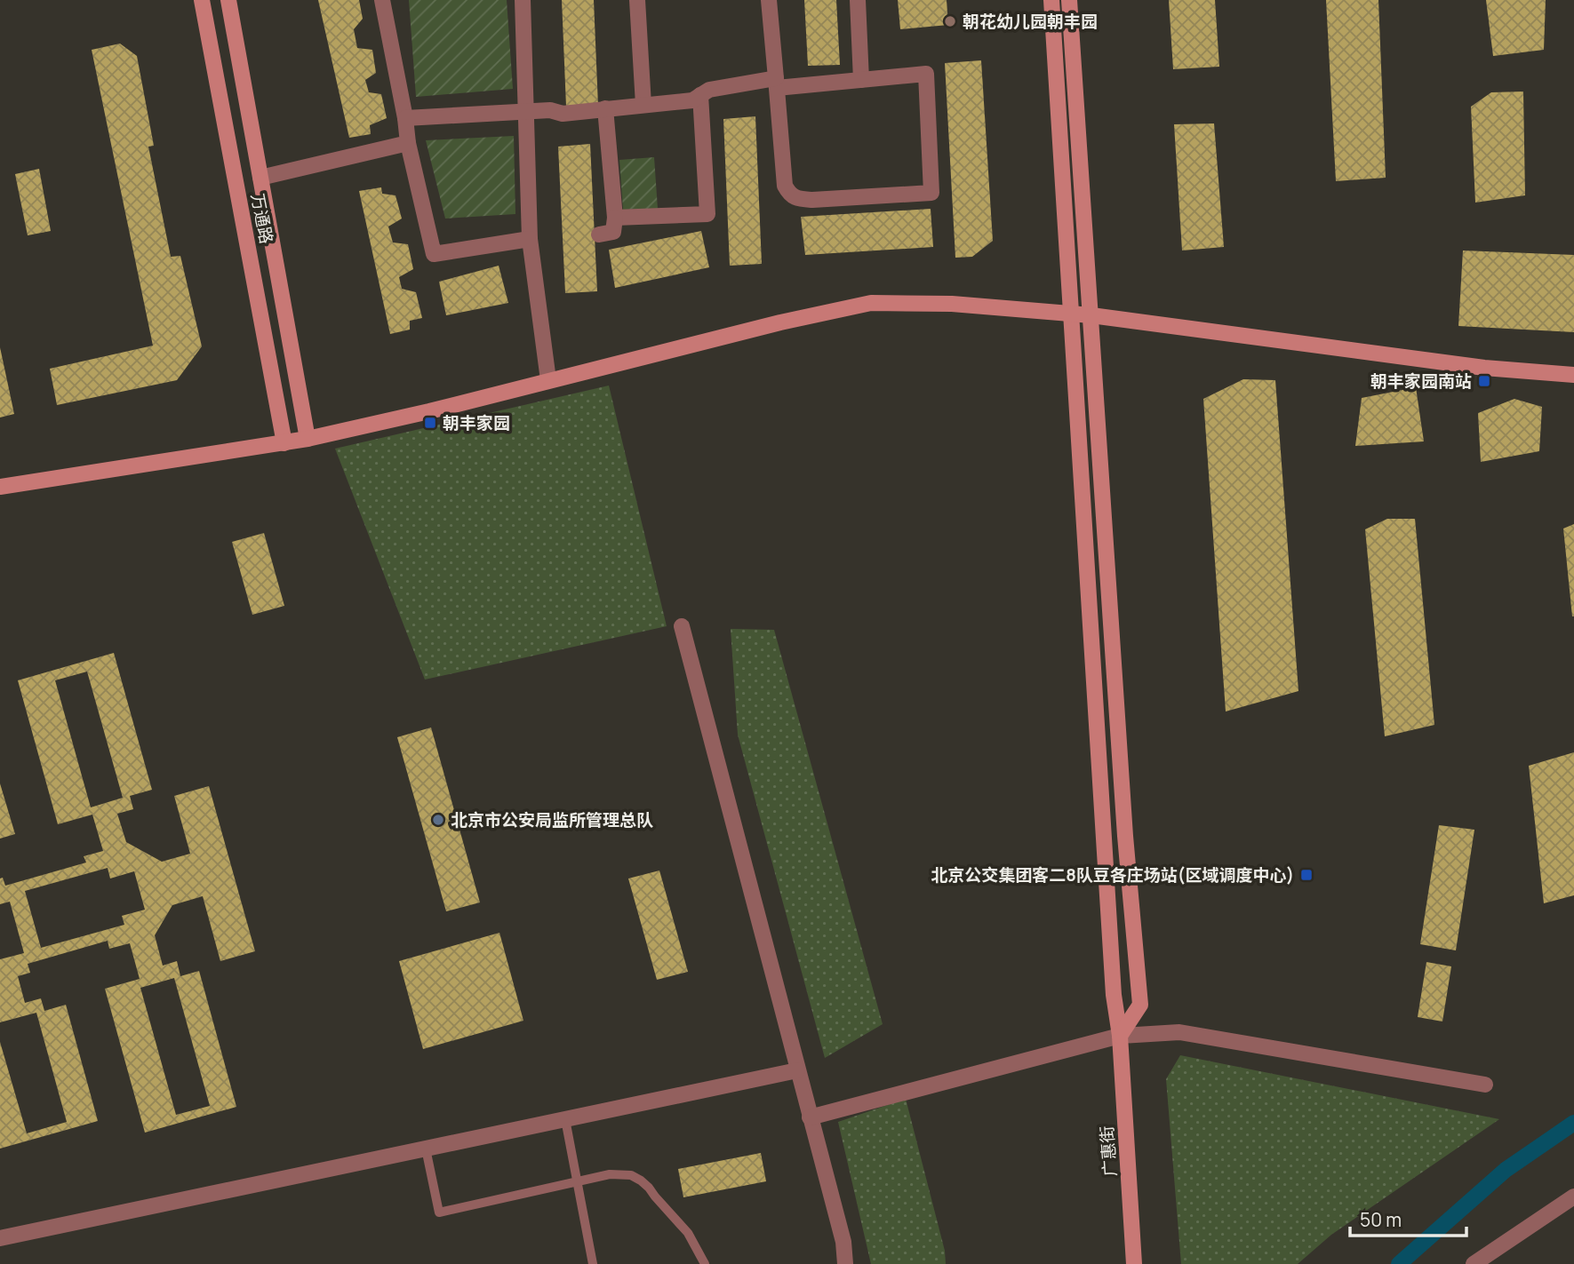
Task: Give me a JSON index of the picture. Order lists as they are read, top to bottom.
{
  "streets": {
    "street": ["万通路", "广惠街"]
  },
  "places": {
    "other": ["朝花幼儿园朝丰园", "北京市公安局监所管理总队"],
    "transit": ["朝丰家园南站", "朝丰家园", "北京公交集团客二8队豆各庄场站(区域调度中心)"]
  },
  "scale_bar": "50 m"
}
